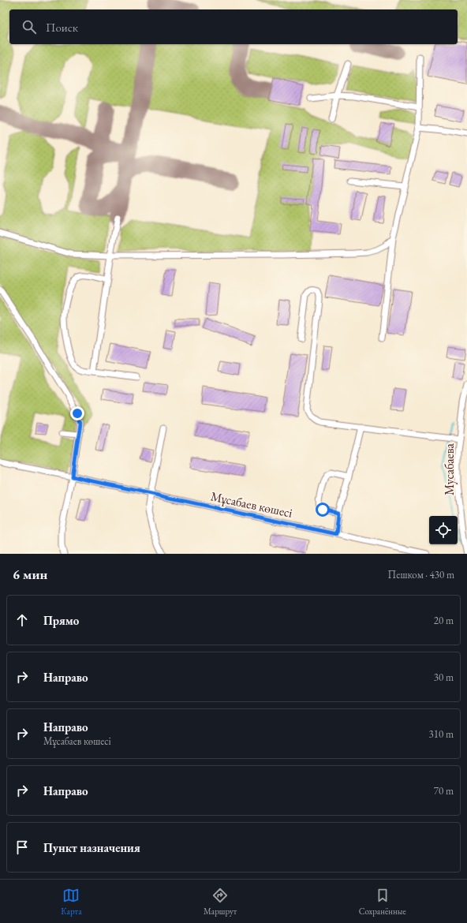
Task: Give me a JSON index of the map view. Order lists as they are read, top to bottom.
{
  "streets": {
    "street": ["Мусабаева", "Мұсабаев көшесі"]
  },
  "page": {
    "search": "Поиск",
    "heading": ["6 мин", "Пешком · 430 m"],
    "list": [
      ["Прямо", "20 m"],
      ["Направо", "30 m"],
      ["Направо", "Мұсабаев көшесі", "310 m"],
      ["Направо", "70 m"],
      "Пункт назначения"
    ],
    "nav": ["Карта", "Маршрут", "Сохранённые"]
  }
}
